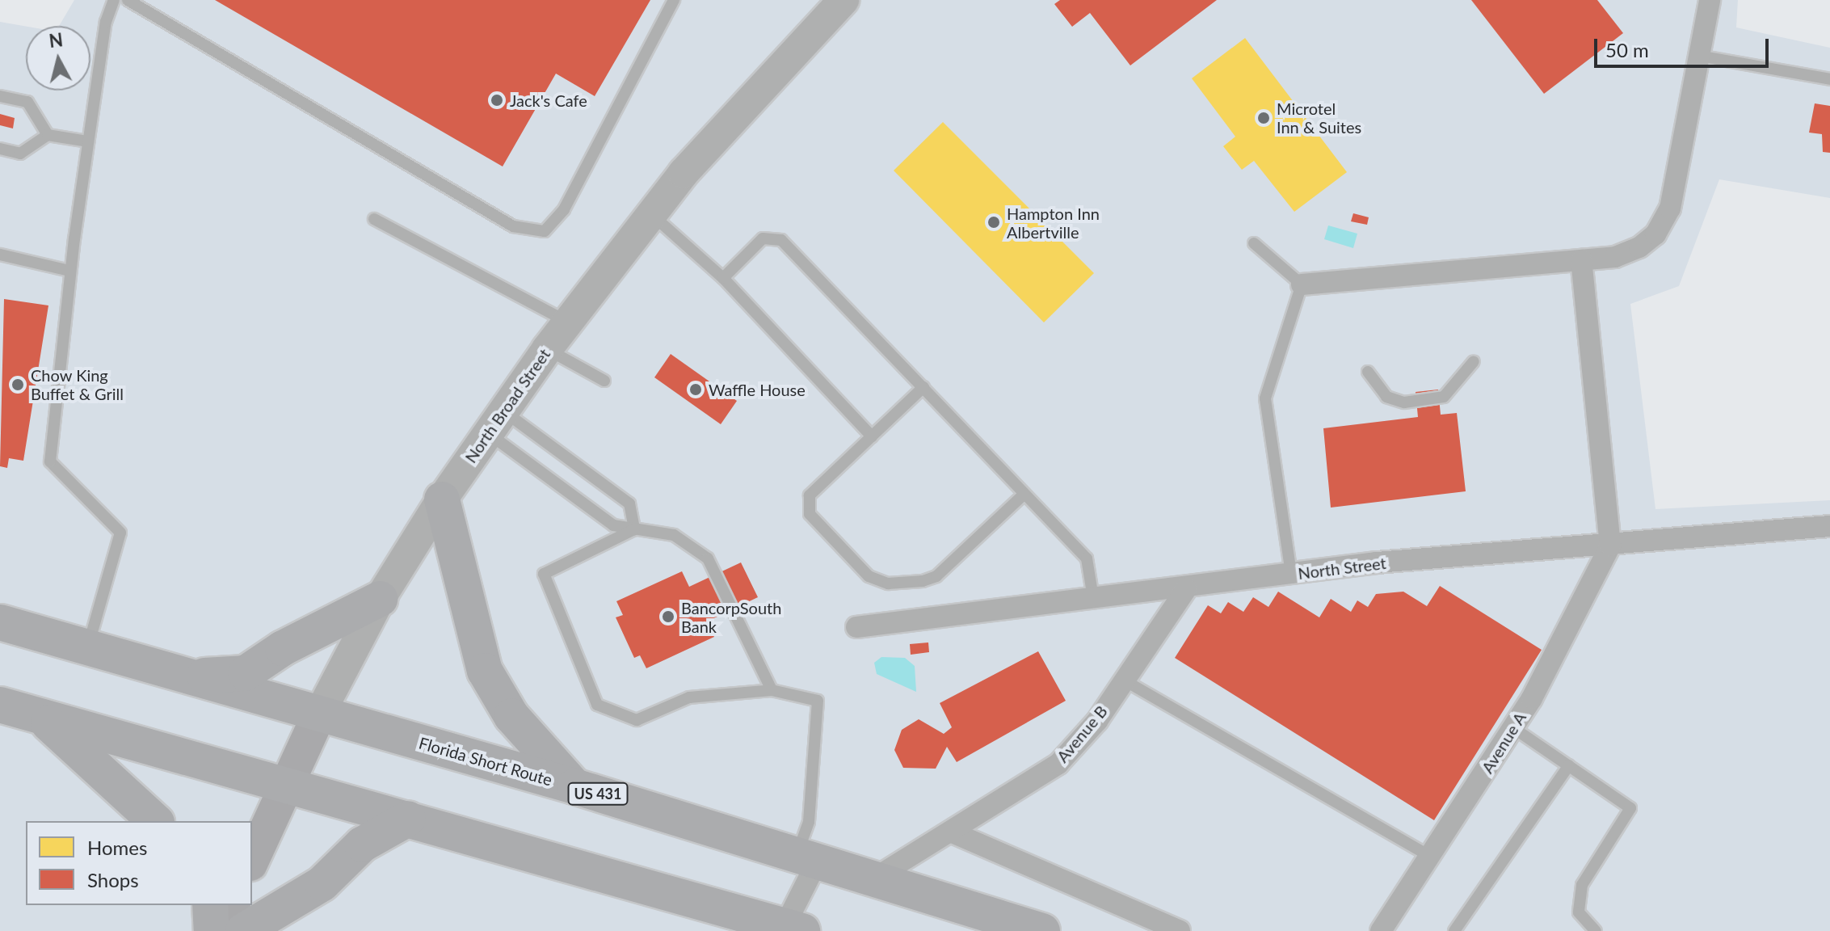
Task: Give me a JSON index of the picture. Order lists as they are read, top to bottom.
{
  "streets": {
    "highway": ["Florida Short Route", "US 431"],
    "main road": ["North Broad Street"],
    "street": ["North Street", "Avenue B", "Avenue A"]
  },
  "crossings": [
    ["North Broad Street", "Florida Short Route"],
    ["North Street", "Avenue B"],
    ["North Street", "Avenue A"],
    ["Avenue B", "Florida Short Route"]
  ],
  "places": [
    "Jack's Cafe",
    "Microtel Inn & Suites",
    "Hampton Inn Albertville",
    "Chow King Buffet & Grill",
    "Waffle House",
    "BancorpSouth Bank"
  ],
  "legend": ["Homes", "Shops"],
  "scale_bar": "50 m",
  "north": "top"
}
